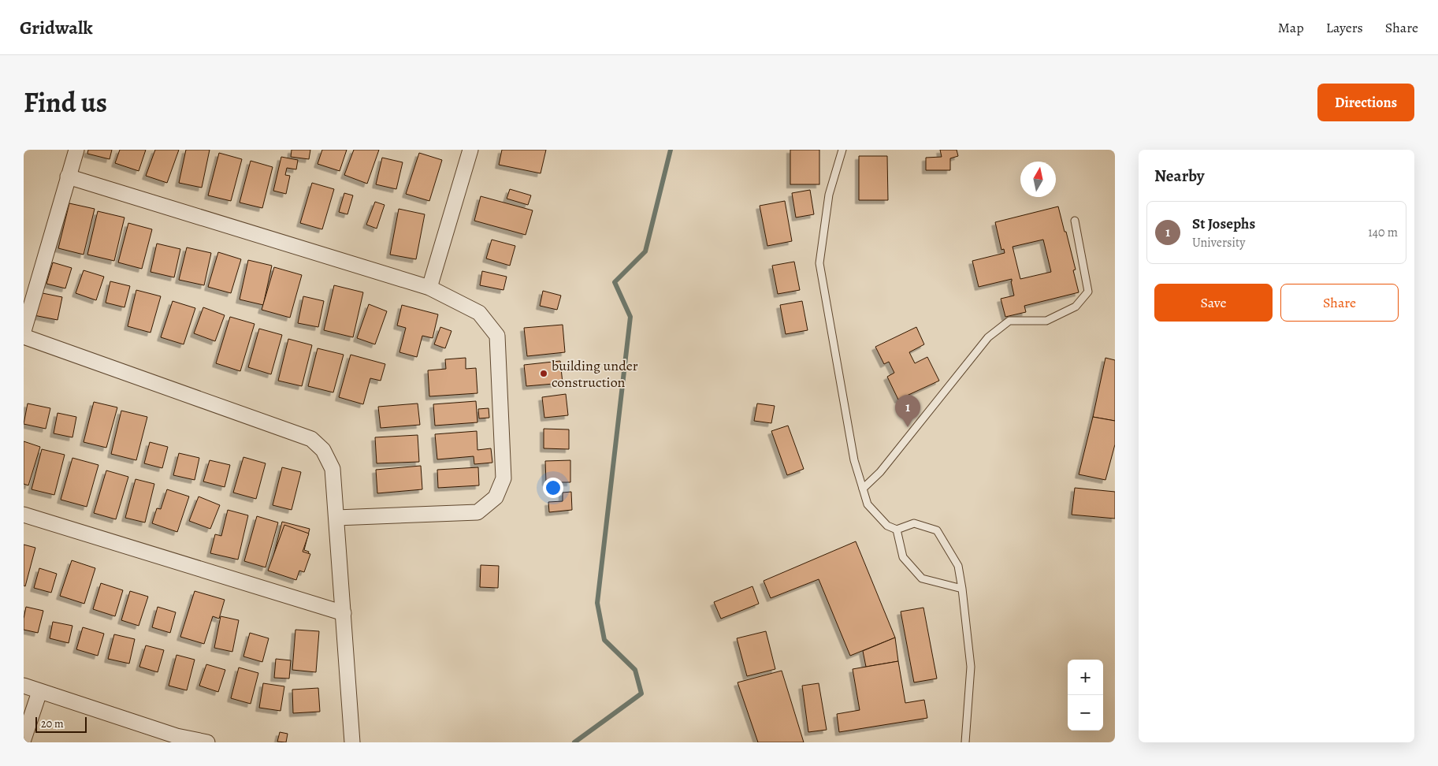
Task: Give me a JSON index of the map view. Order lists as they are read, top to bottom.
{
  "places": ["building under construction"],
  "scale_bar": "20 m",
  "north": "top",
  "page": {
    "header": "Gridwalk",
    "nav": ["Map", "Layers", "Share"],
    "title": "Find us",
    "buttons": [
      "Directions",
      ["Save", "Share"]
    ],
    "heading": "Nearby",
    "list": [
      {
        "mark": "1",
        "name": "St Josephs",
        "note": "University",
        "value": "140 m"
      }
    ],
    "pins": "1",
    "map_buttons": ["+", "−"],
    "scale": "20 m"
  }
}
